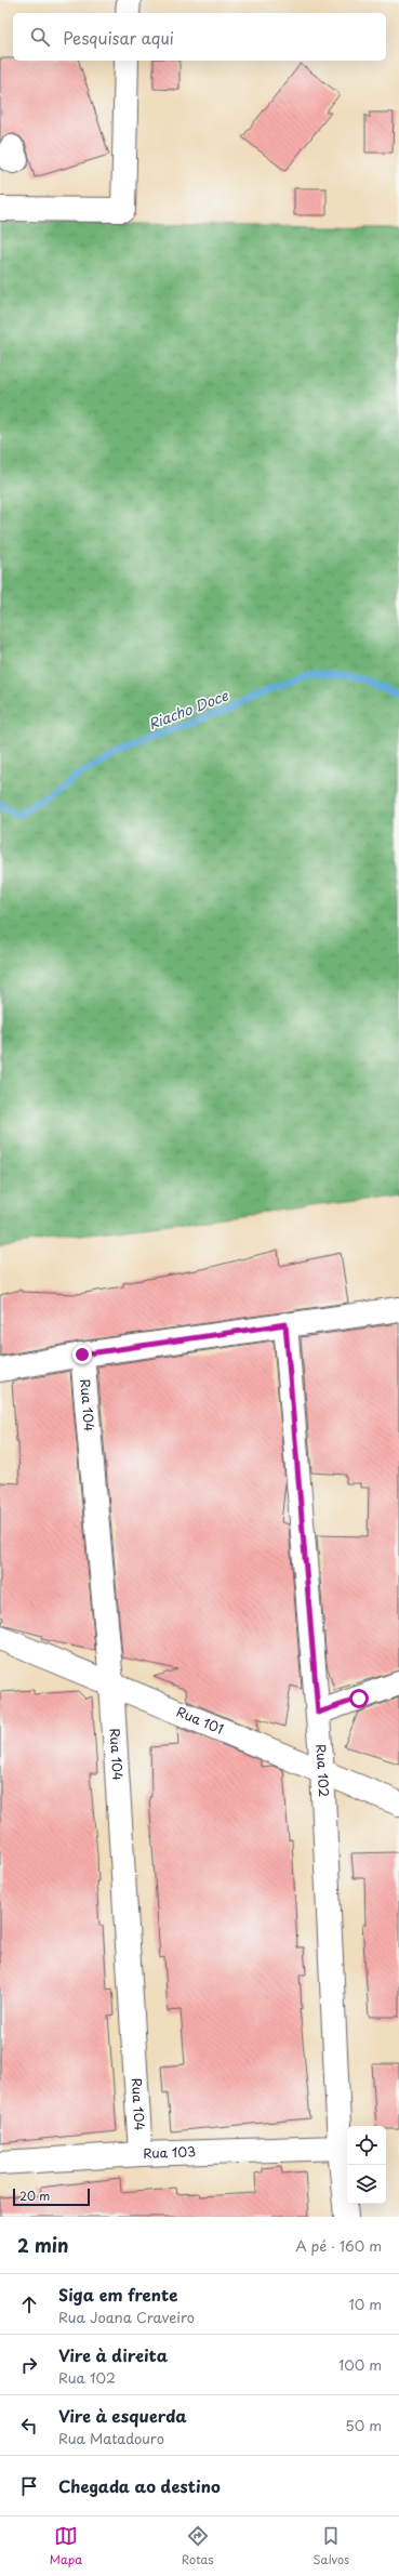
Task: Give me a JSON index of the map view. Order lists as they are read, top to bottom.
{
  "streets": {
    "street": [
      "Rua 104",
      "Rua 101",
      "Rua 102",
      "Rua 103"
    ]
  },
  "crossings": [
    ["Rua 104", "Rua 101"],
    ["Rua 104", "Rua 103"],
    ["Rua 101", "Rua 102"],
    ["Rua 102", "Rua 103"]
  ],
  "water": ["Riacho Doce"],
  "scale_bar": "20 m",
  "page": {
    "search": "Pesquisar aqui",
    "scale": "20 m",
    "heading": ["2 min", "A pé · 160 m"],
    "list": [
      ["Siga em frente", "Rua Joana Craveiro", "10 m"],
      ["Vire à direita", "Rua 102", "100 m"],
      ["Vire à esquerda", "Rua Matadouro", "50 m"],
      "Chegada ao destino"
    ],
    "nav": ["Mapa", "Rotas", "Salvos"]
  }
}
